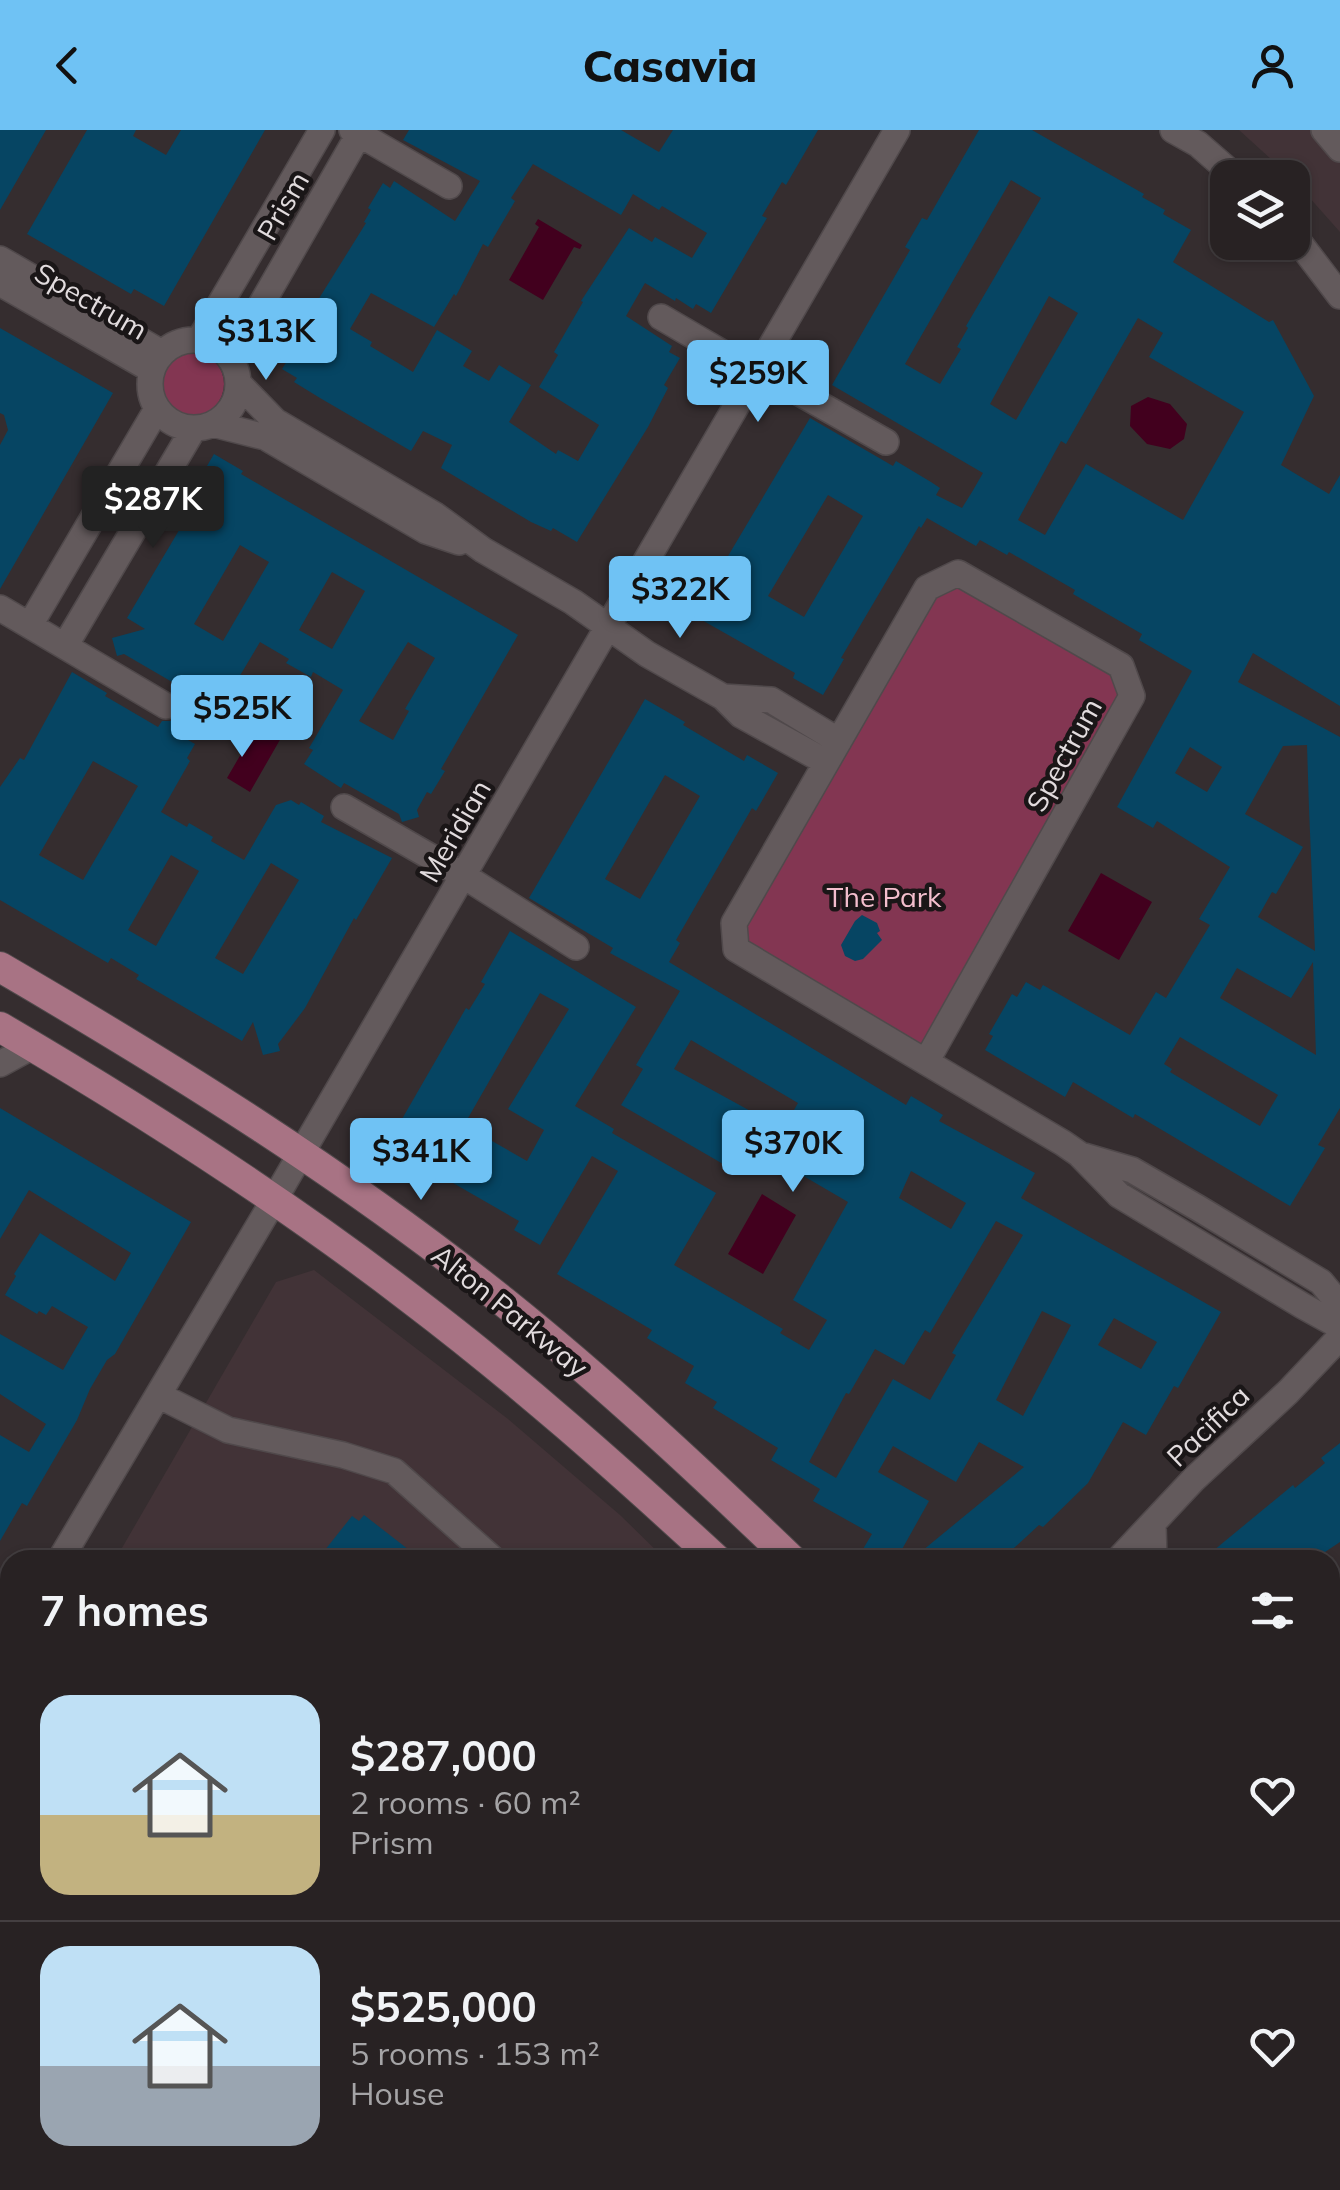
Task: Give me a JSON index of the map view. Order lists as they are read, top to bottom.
{
  "streets": {
    "main road": ["Alton Parkway"],
    "street": [
      "Prism",
      "Spectrum",
      "Meridian",
      "Pacifica"
    ]
  },
  "crossings": [
    ["Prism", "Spectrum"],
    ["Meridian", "Alton Parkway"]
  ],
  "parks": ["The Park"],
  "page": {
    "header": "Casavia",
    "price": [
      "$313K",
      "$259K",
      "$287K",
      "$322K",
      "$525K",
      "$370K",
      "$341K"
    ],
    "heading": "7 homes",
    "list": [
      {
        "name": "$287,000",
        "note": "2 rooms · 60 m² · Prism"
      },
      {
        "name": "$525,000",
        "note": "5 rooms · 153 m² · House"
      }
    ]
  }
}
